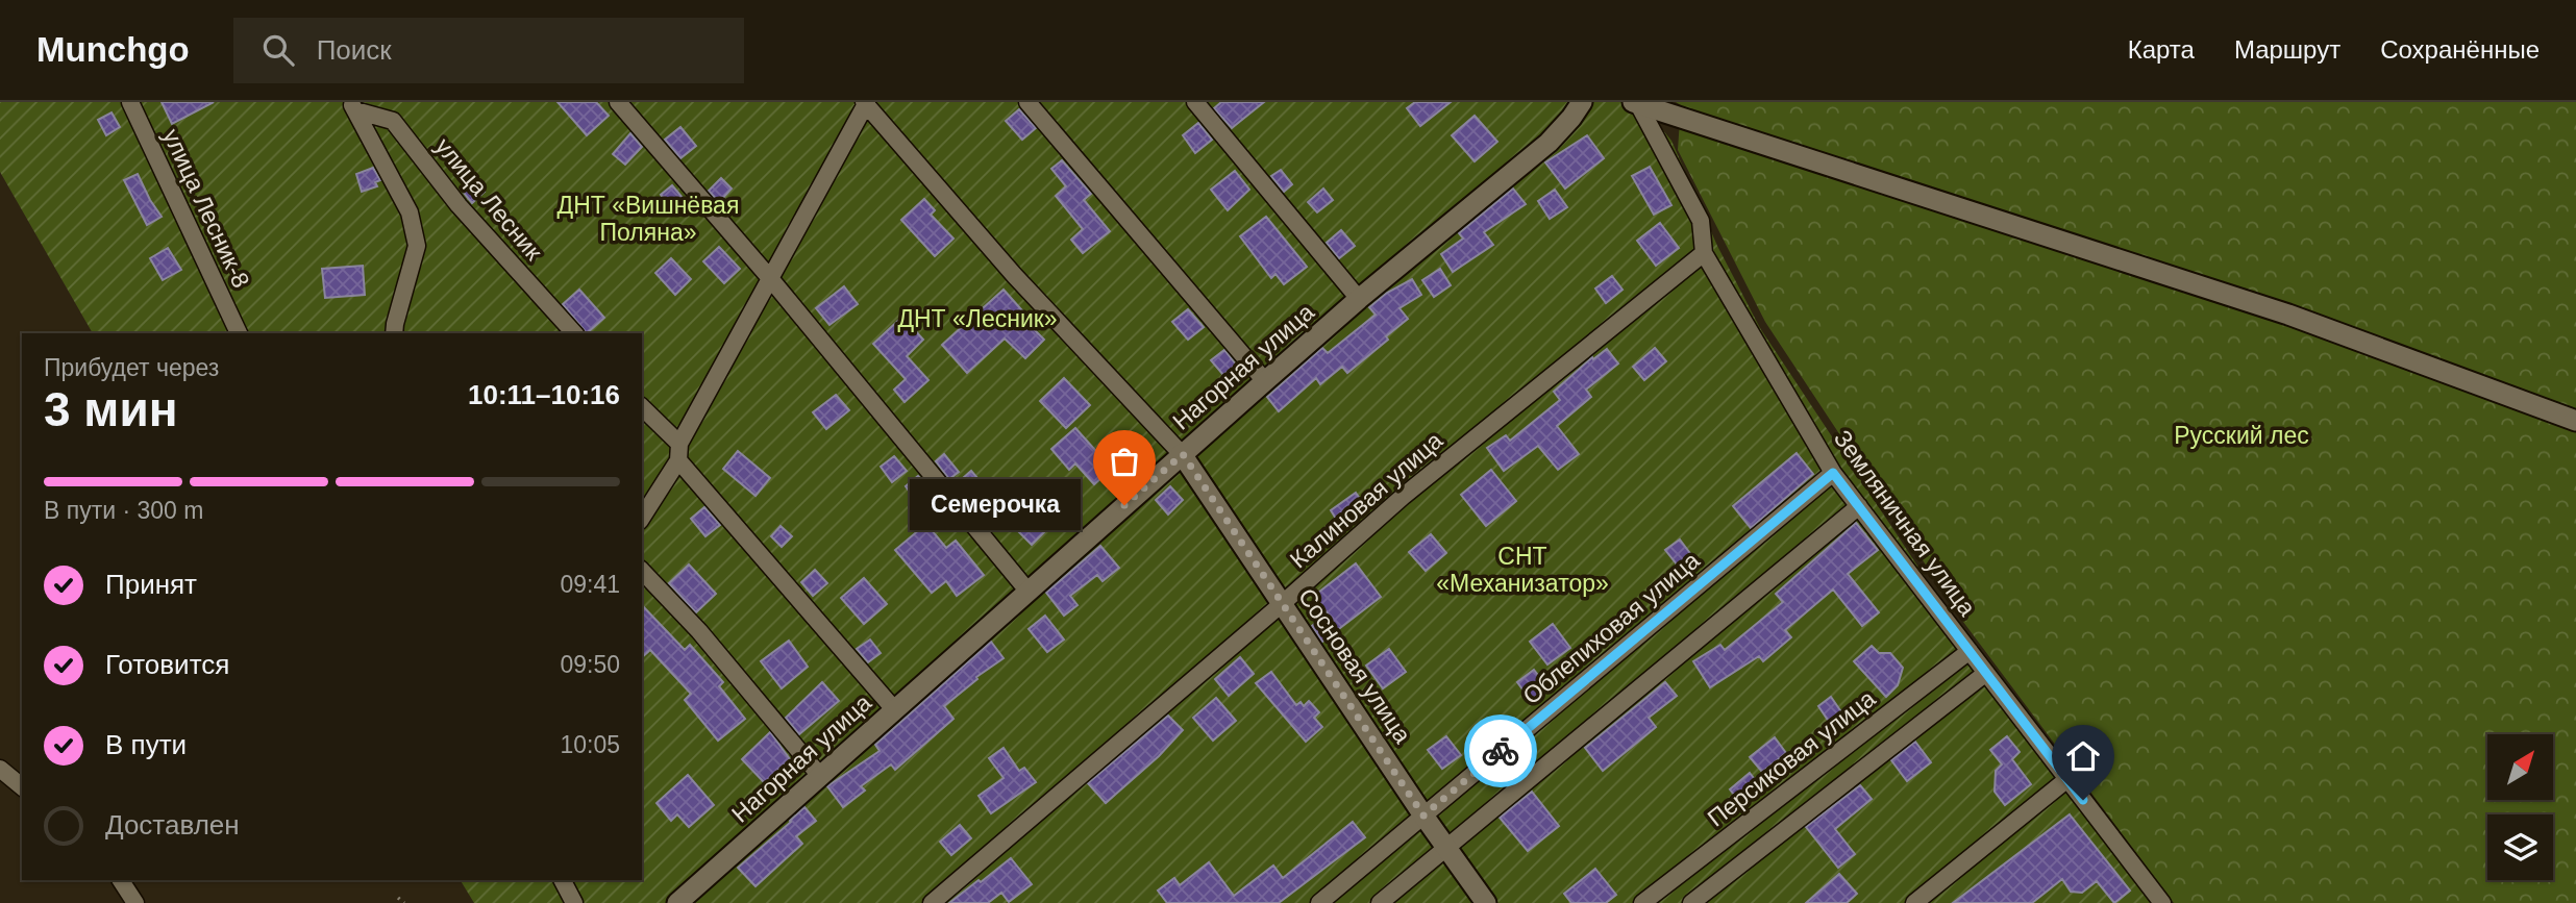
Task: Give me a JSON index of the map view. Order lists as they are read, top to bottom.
{
  "streets": {
    "street": [
      "улица Лесник",
      "улица Лесник-8",
      "Нагорная улица",
      "Калиновая улица",
      "Земляничная улица",
      "Облепиховая улица",
      "Сосновая улица",
      "Персиковая улица"
    ]
  },
  "crossings": [
    ["Нагорная улица", "Сосновая улица"],
    ["Калиновая улица", "Земляничная улица"],
    ["Калиновая улица", "Сосновая улица"],
    ["Земляничная улица", "Облепиховая улица"],
    ["Земляничная улица", "Персиковая улица"],
    ["Облепиховая улица", "Сосновая улица"]
  ],
  "parks": [
    "ДНТ «Вишнёвая Поляна»",
    "ДНТ «Лесник»",
    "Русский лес",
    "СНТ «Механизатор»"
  ],
  "places": ["Семерочка"],
  "north": "top right",
  "page": {
    "header": "Munchgo",
    "search": "Поиск",
    "nav": ["Карта", "Маршрут", "Сохранённые"],
    "heading": ["3 мин", "Прибудет через", "10:11–10:16"],
    "bar": "В пути · 300 m",
    "bubble": "Семерочка",
    "list": [
      ["Принят", "09:41"],
      ["Готовится", "09:50"],
      ["В пути", "10:05"],
      "Доставлен"
    ]
  }
}
